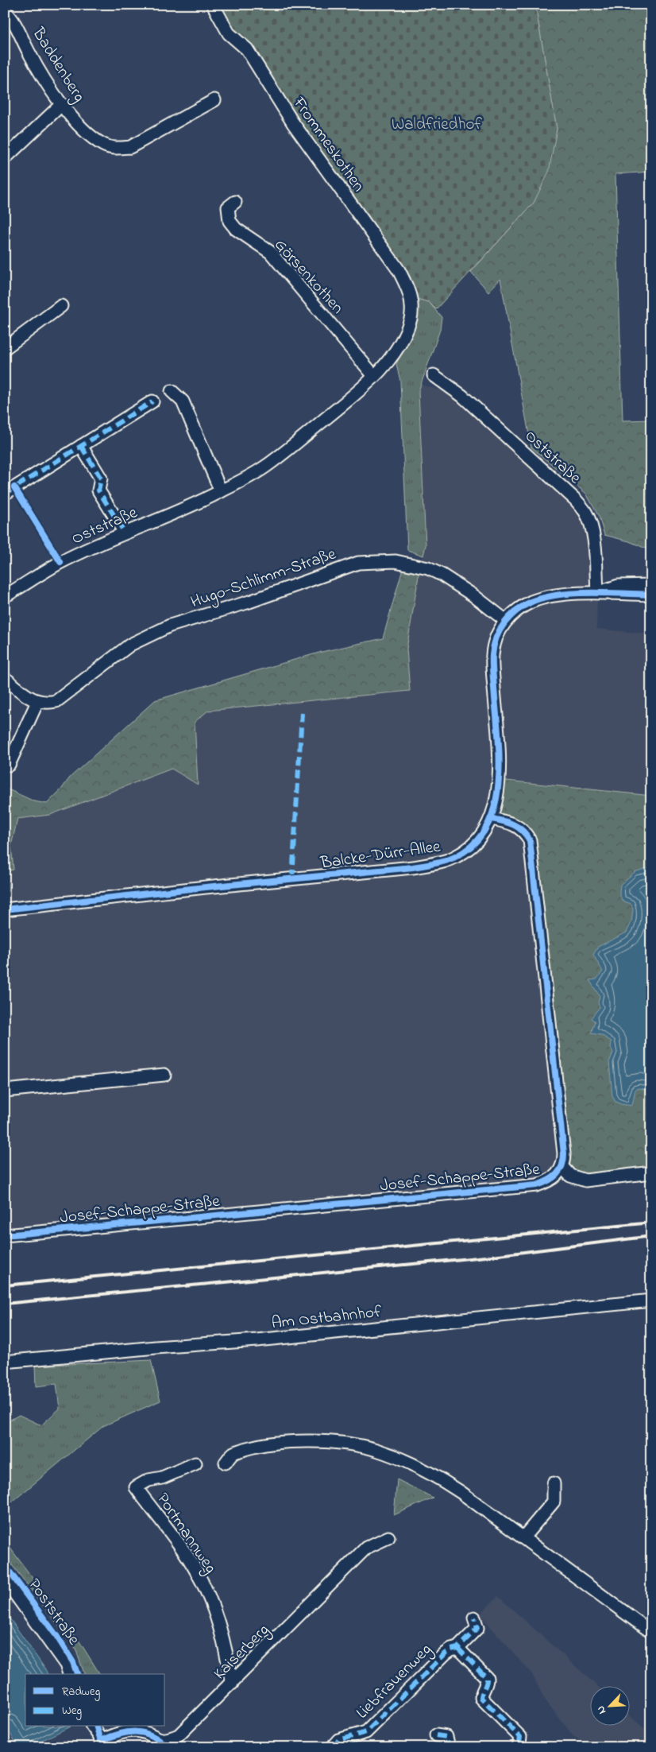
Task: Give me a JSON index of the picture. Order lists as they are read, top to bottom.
{
  "streets": {
    "street": [
      "Baddenberg",
      "Frommeskothen",
      "Görsenkothen",
      "Oststraße",
      "Hugo-Schlimm-Straße",
      "Balcke-Dürr-Allee",
      "Josef-Schappe-Straße",
      "Am Ostbahnhof",
      "Portmannweg",
      "Poststraße",
      "Kaiserberg",
      "Liebfrauenweg"
    ]
  },
  "crossings": [
    ["Frommeskothen", "Oststraße"],
    ["Görsenkothen", "Oststraße"],
    ["Oststraße", "Balcke-Dürr-Allee"],
    ["Hugo-Schlimm-Straße", "Balcke-Dürr-Allee"],
    ["Balcke-Dürr-Allee", "Josef-Schappe-Straße"],
    ["Portmannweg", "Kaiserberg"]
  ],
  "parks": ["Waldfriedhof"],
  "legend": ["Radweg", "Weg"],
  "north": "bottom left"
}
